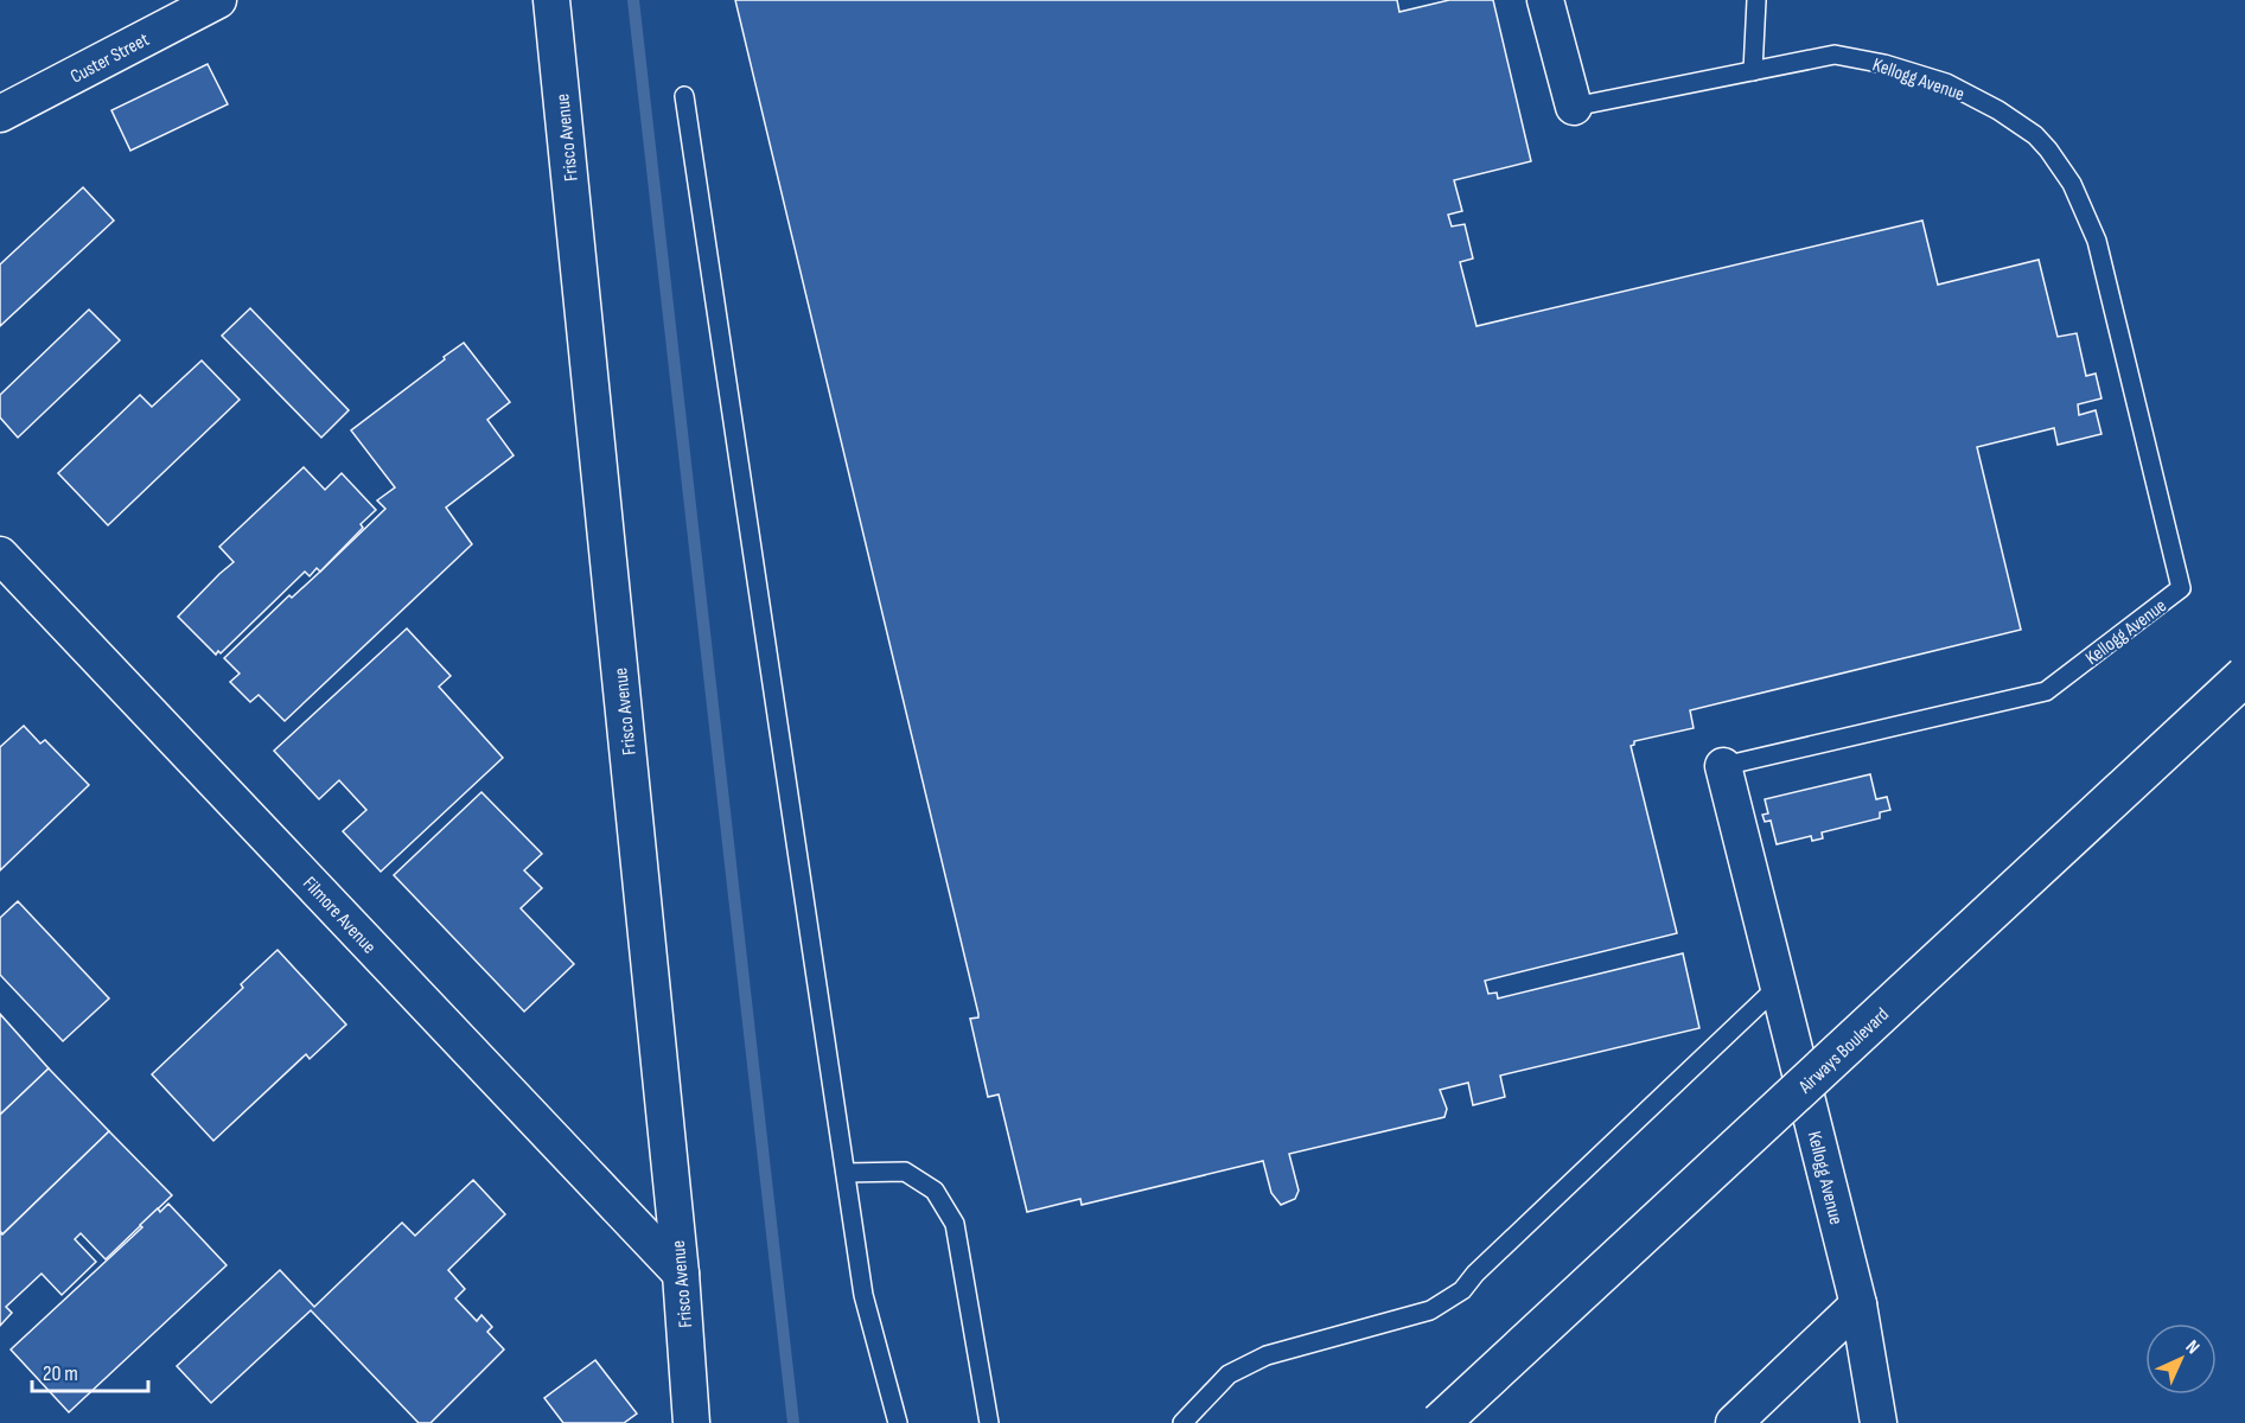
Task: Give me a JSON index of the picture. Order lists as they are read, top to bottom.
{
  "streets": {
    "main road": ["Airways Boulevard"],
    "street": [
      "Custer Street",
      "Kellogg Avenue",
      "Frisco Avenue",
      "Filmore Avenue"
    ]
  },
  "crossings": [
    ["Frisco Avenue", "Filmore Avenue"]
  ],
  "scale_bar": "20 m",
  "north": "top right"
}
